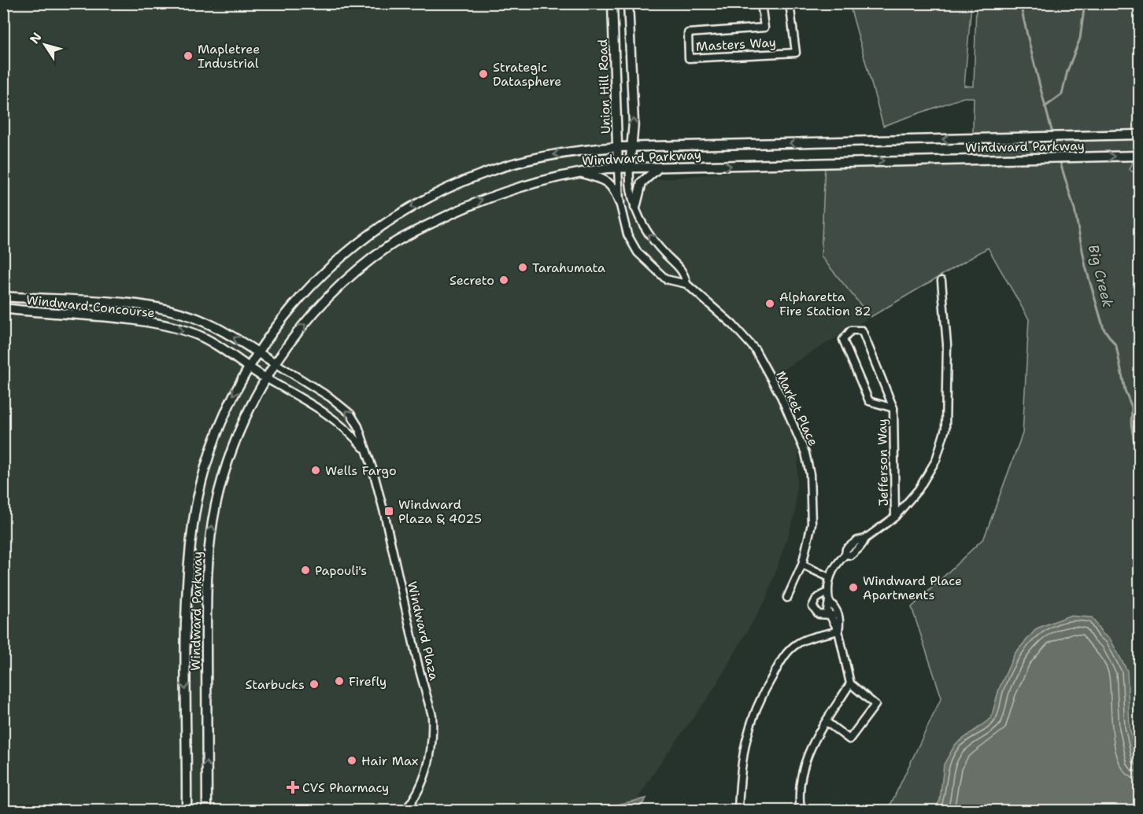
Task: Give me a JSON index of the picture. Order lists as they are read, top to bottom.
{
  "streets": {
    "main road": [
      "Union Hill Road",
      "Windward Parkway",
      "Windward Concourse",
      "Windward Plaza"
    ],
    "street": ["Masters Way", "Market Place", "Jefferson Way"]
  },
  "crossings": [
    ["Union Hill Road", "Windward Parkway"],
    ["Union Hill Road", "Market Place"],
    ["Windward Parkway", "Windward Concourse"],
    ["Windward Parkway", "Market Place"],
    ["Windward Parkway", "Windward Plaza"],
    ["Windward Concourse", "Windward Plaza"]
  ],
  "water": ["Big Creek"],
  "places": {
    "other": [
      "Mapletree Industrial",
      "Strategic Datasphere",
      "Tarahumata",
      "Secreto",
      "Alpharetta Fire Station 82",
      "Wells Fargo",
      "Papouli's",
      "Windward Place Apartments",
      "Firefly",
      "Starbucks",
      "Hair Max"
    ],
    "transit": ["Windward Plaza & 4025"],
    "health": ["CVS Pharmacy"]
  },
  "north": "top left"
}
